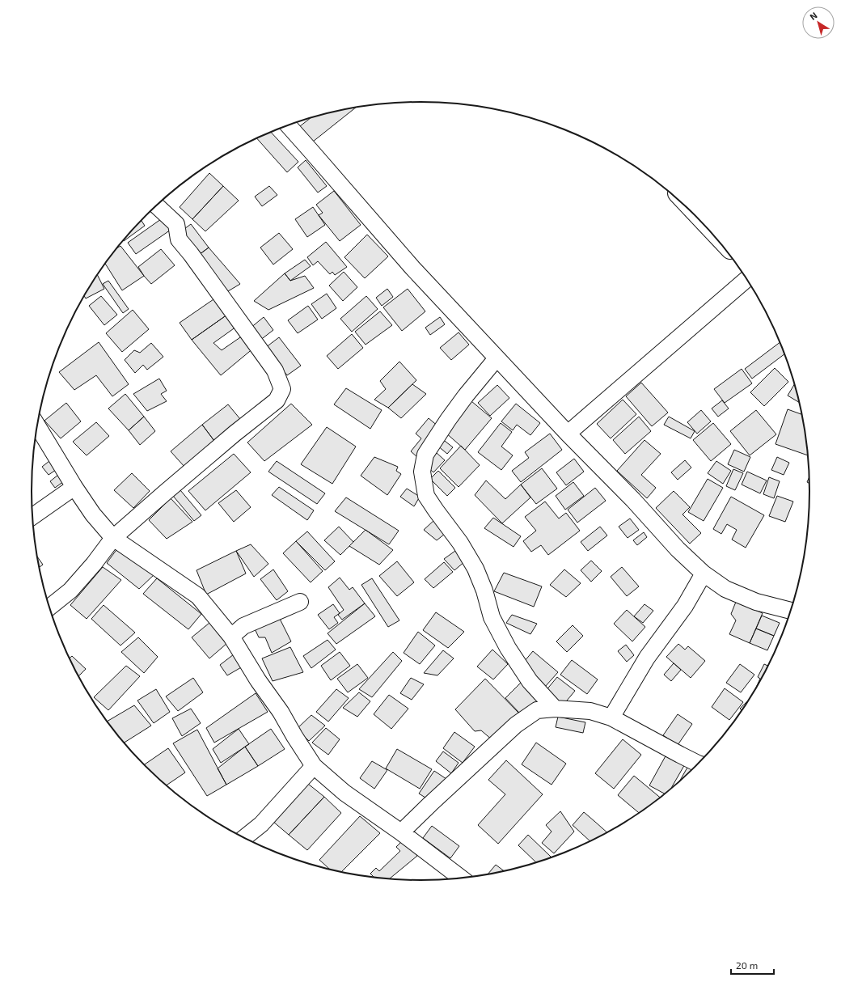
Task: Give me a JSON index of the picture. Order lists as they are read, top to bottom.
{
  "scale_bar": "20 m",
  "north": "top left"
}
